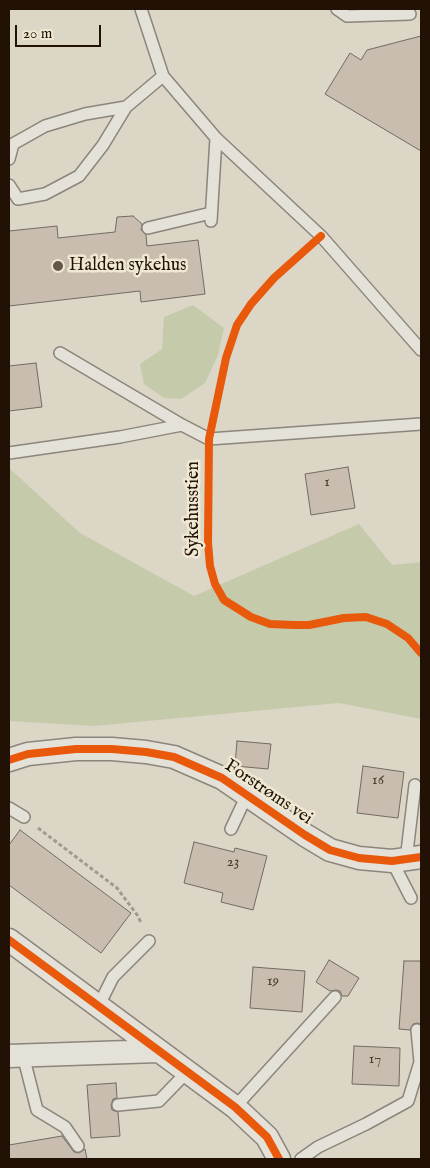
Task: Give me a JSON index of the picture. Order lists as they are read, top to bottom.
{
  "streets": {
    "street": ["Forstrøms vei"],
    "cycle path": ["Sykehusstien"]
  },
  "places": ["Halden sykehus"],
  "house_numbers": [
    "1",
    "16",
    "23",
    "19",
    "17"
  ],
  "scale_bar": "20 m"
}
